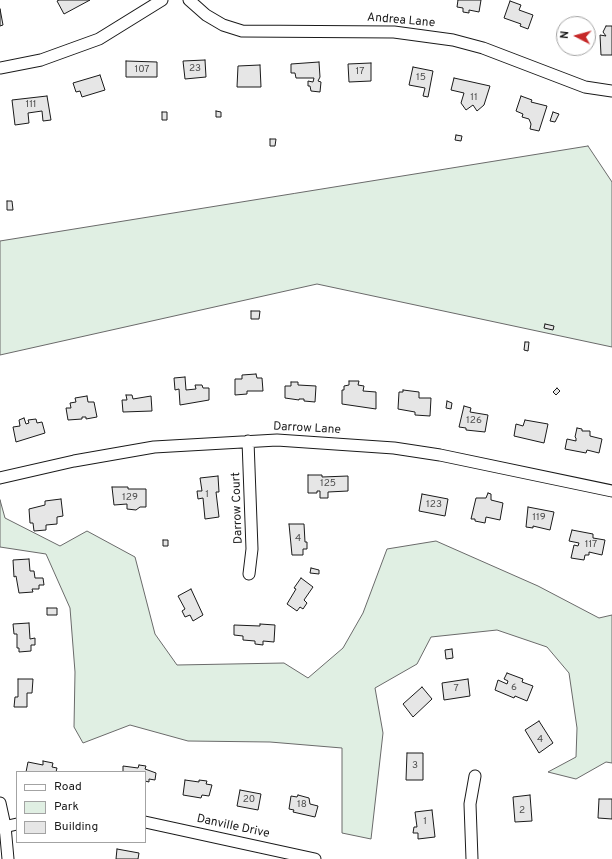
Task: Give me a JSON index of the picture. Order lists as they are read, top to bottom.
{
  "streets": {
    "street": [
      "Andrea Lane",
      "Darrow Lane",
      "Darrow Court",
      "Danville Drive"
    ]
  },
  "crossings": [
    ["Darrow Lane", "Darrow Court"]
  ],
  "house_numbers": [
    "23",
    "107",
    "17",
    "15",
    "11",
    "111",
    "126",
    "125",
    "1",
    "129",
    "123",
    "119",
    "4",
    "117",
    "6",
    "7",
    "4",
    "3",
    "20",
    "18",
    "2",
    "1"
  ],
  "legend": ["Road", "Park", "Building"],
  "north": "left"
}
